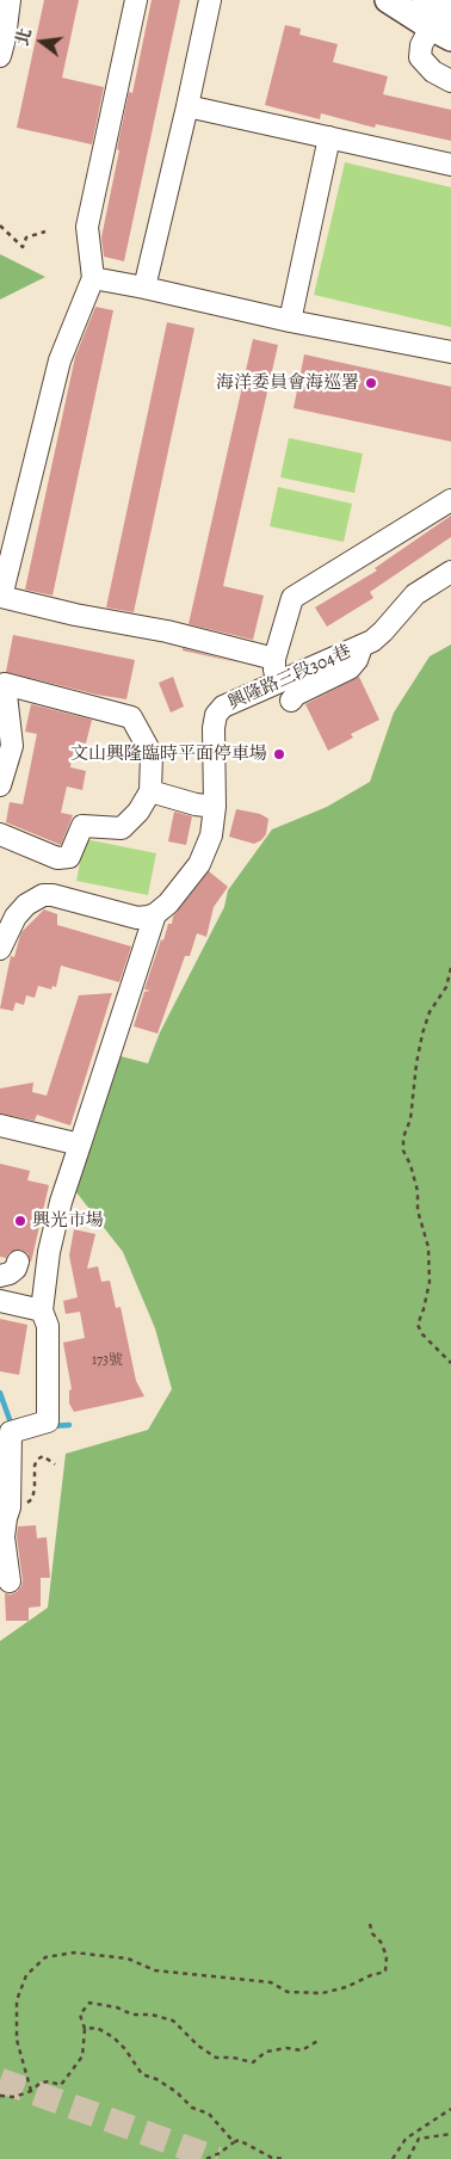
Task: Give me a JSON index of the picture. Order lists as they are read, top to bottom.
{
  "streets": {
    "street": ["興隆路三段304巷"]
  },
  "places": ["海洋委員會海巡署", "文山興隆臨時平面停車場", "興光市場"],
  "house_numbers": ["173號"],
  "north": "left"
}
